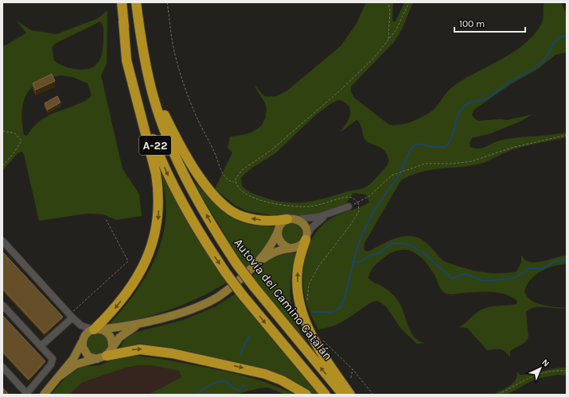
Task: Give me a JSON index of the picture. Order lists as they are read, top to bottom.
{
  "streets": {
    "highway": ["A-22", "Autovía del Camino Catalán"]
  },
  "scale_bar": "100 m",
  "north": "top right"
}
